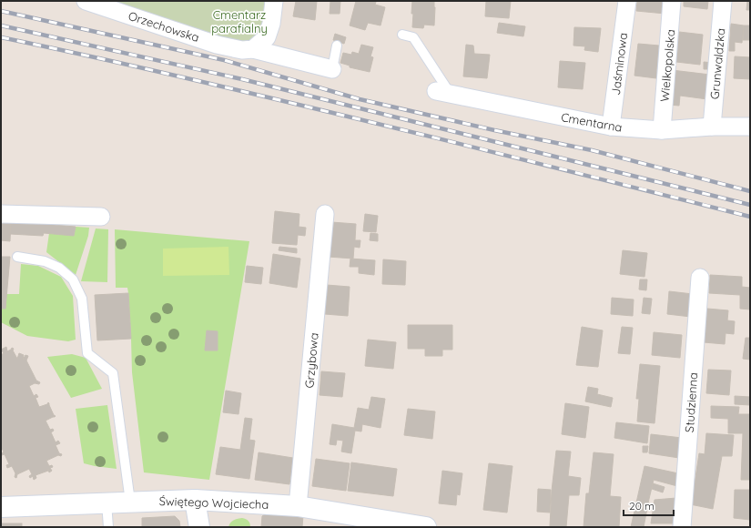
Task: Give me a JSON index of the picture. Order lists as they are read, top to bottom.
{
  "streets": {
    "street": [
      "Orzechowska",
      "Jaśminowa",
      "Grunwaldzka",
      "Wielkopolska",
      "Cmentarna",
      "Grzybowa",
      "Studzienna",
      "Świętego Wojciecha"
    ]
  },
  "crossings": [
    ["Jaśminowa", "Cmentarna"],
    ["Grunwaldzka", "Cmentarna"],
    ["Wielkopolska", "Cmentarna"],
    ["Grzybowa", "Świętego Wojciecha"]
  ],
  "parks": ["Cmentarz parafialny"],
  "scale_bar": "20 m"
}
